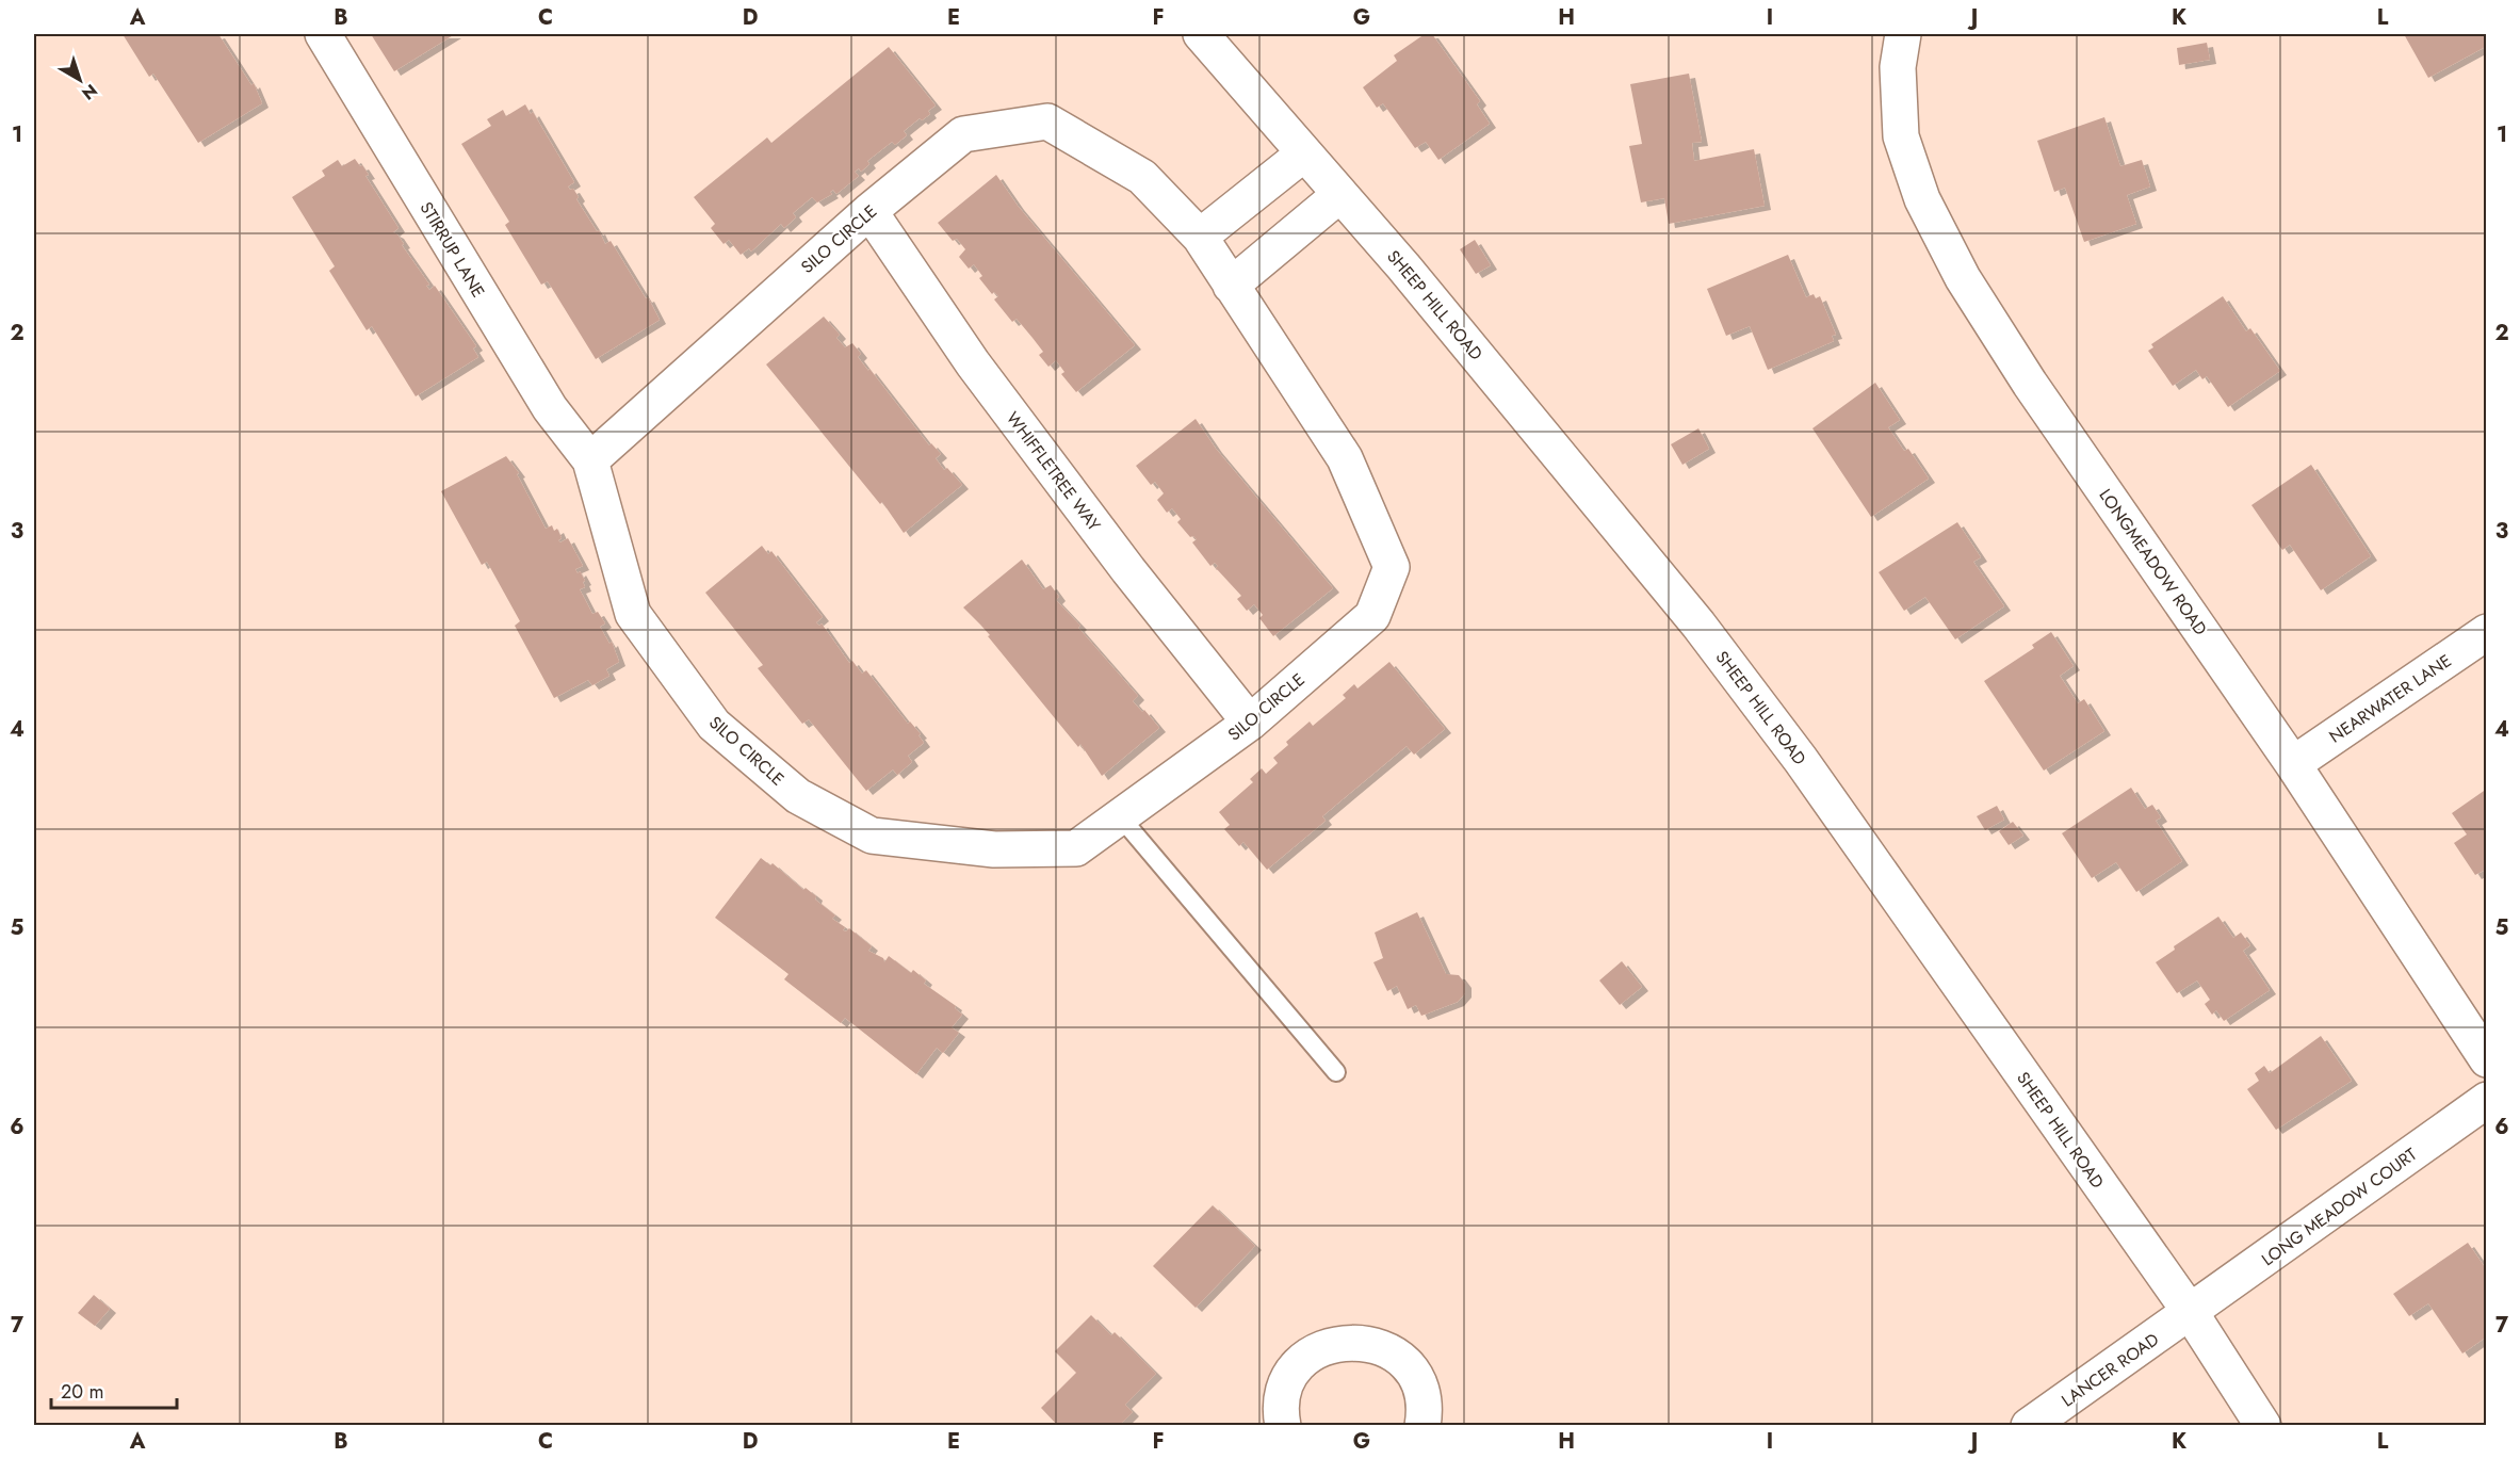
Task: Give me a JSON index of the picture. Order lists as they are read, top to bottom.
{
  "streets": {
    "street": [
      "SILO CIRCLE",
      "STIRRUP LANE",
      "SHEEP HILL ROAD",
      "WHIFFLETREE WAY",
      "LONGMEADOW ROAD",
      "NEARWATER LANE",
      "LONG MEADOW COURT",
      "LANCER ROAD"
    ]
  },
  "crossings": [
    ["SILO CIRCLE", "STIRRUP LANE"],
    ["SILO CIRCLE", "WHIFFLETREE WAY"],
    ["SHEEP HILL ROAD", "LONG MEADOW COURT"],
    ["SHEEP HILL ROAD", "LANCER ROAD"],
    ["LONGMEADOW ROAD", "NEARWATER LANE"],
    ["LONG MEADOW COURT", "LANCER ROAD"]
  ],
  "scale_bar": "20 m",
  "north": "bottom right",
  "grid": {
    "columns": [
      "A",
      "B",
      "C",
      "D",
      "E",
      "F",
      "G",
      "H",
      "I",
      "J",
      "K",
      "L"
    ],
    "rows": [
      "1",
      "2",
      "3",
      "4",
      "5",
      "6",
      "7"
    ]
  }
}
